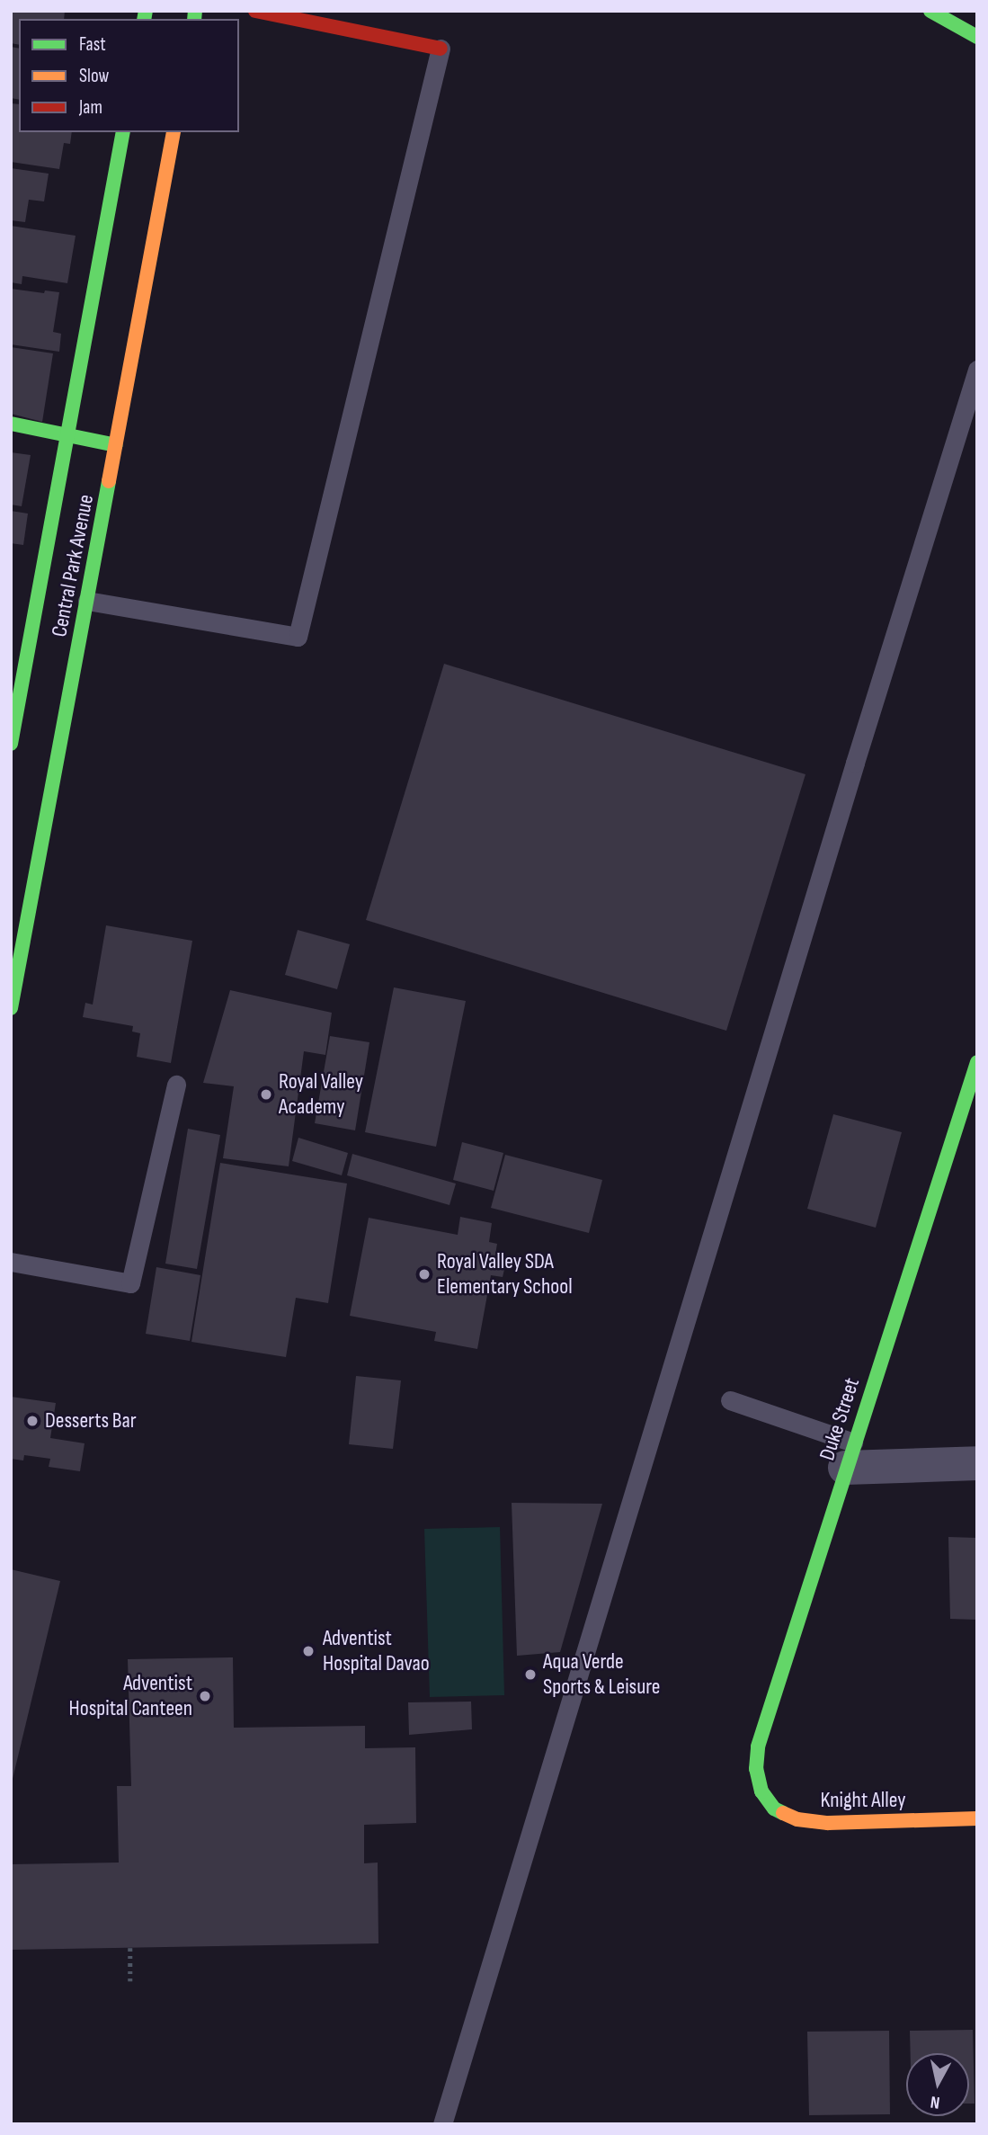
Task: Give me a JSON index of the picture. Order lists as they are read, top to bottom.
{
  "streets": {
    "street": ["Central Park Avenue", "Duke Street", "Knight Alley"]
  },
  "crossings": [
    ["Duke Street", "Knight Alley"]
  ],
  "places": [
    "Royal Valley Academy",
    "Royal Valley SDA Elementary School",
    "Desserts Bar",
    "Adventist Hospital Davao",
    "Aqua Verde Sports & Leisure",
    "Adventist Hospital Canteen"
  ],
  "legend": ["Fast", "Slow", "Jam"],
  "north": "bottom"
}
